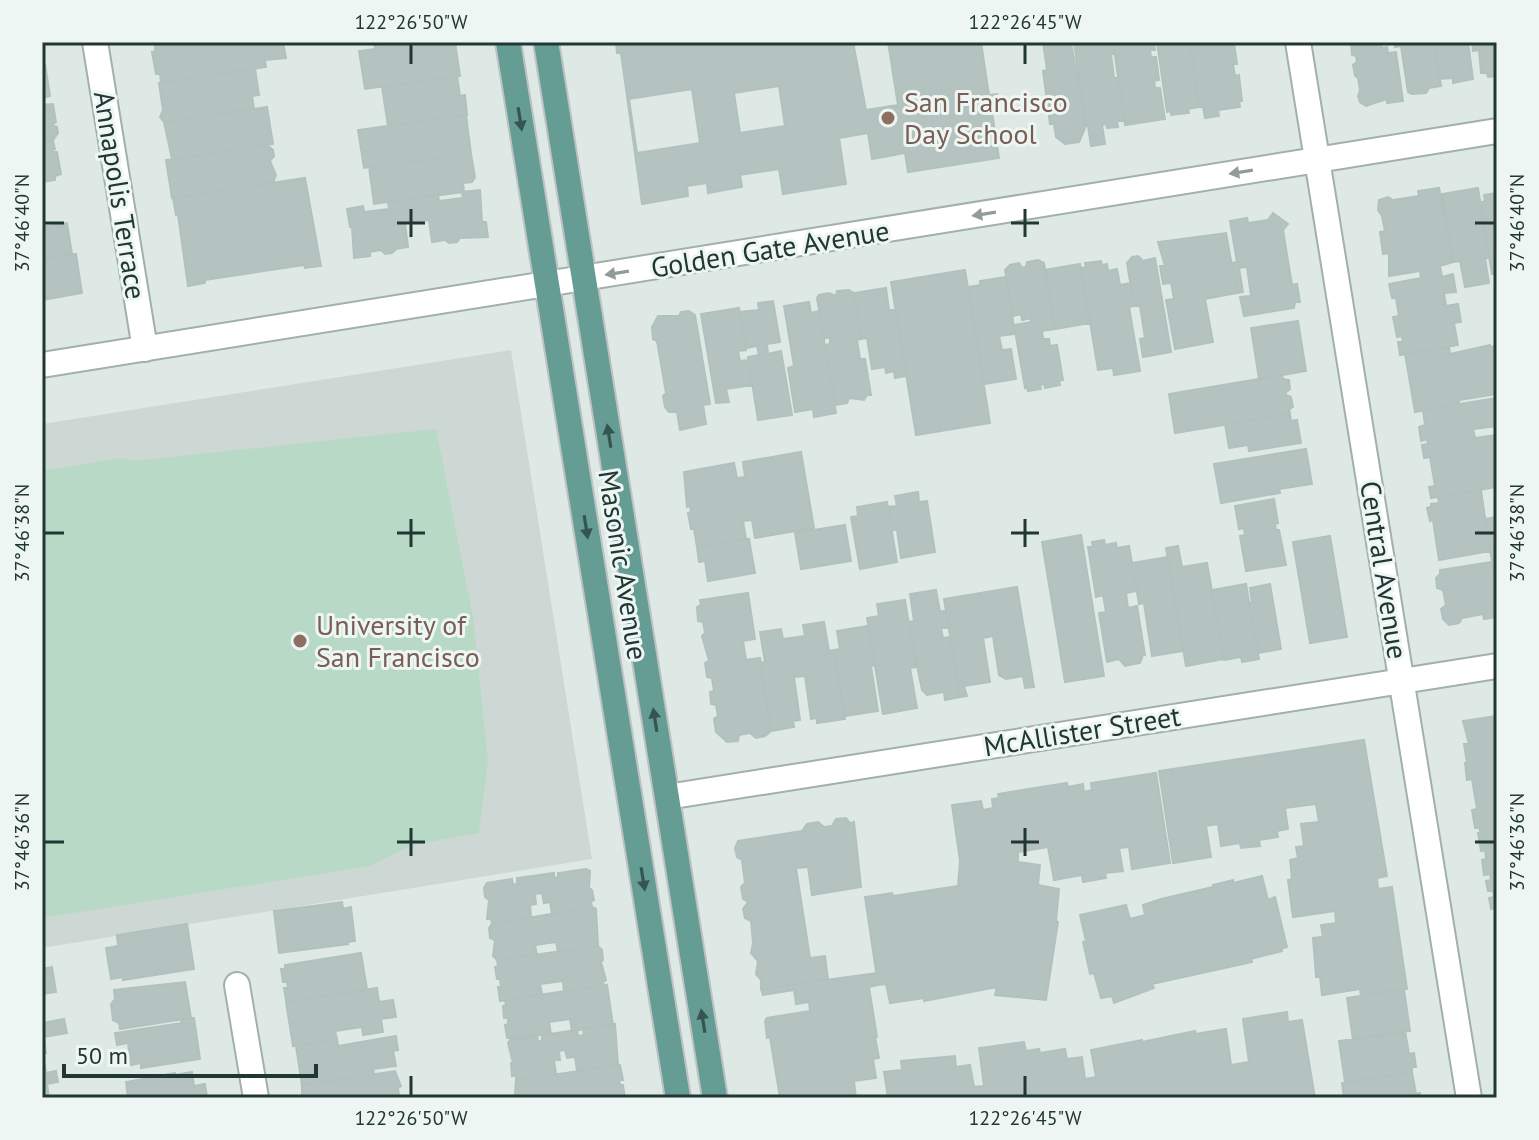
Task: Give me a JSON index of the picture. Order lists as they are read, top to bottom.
{
  "streets": {
    "main road": ["Masonic Avenue"],
    "street": [
      "Annapolis Terrace",
      "Golden Gate Avenue",
      "Central Avenue",
      "McAllister Street"
    ]
  },
  "crossings": [
    ["Annapolis Terrace", "Golden Gate Avenue"],
    ["Golden Gate Avenue", "Masonic Avenue"],
    ["Golden Gate Avenue", "Central Avenue"],
    ["Masonic Avenue", "McAllister Street"],
    ["Central Avenue", "McAllister Street"]
  ],
  "one_way": ["Golden Gate Avenue"],
  "places": ["San Francisco Day School", "University of San Francisco"],
  "scale_bar": "50 m",
  "coordinates": [
    "122°26'50\"W",
    "122°26'45\"W",
    "37°46'40\"N",
    "37°46'38\"N",
    "37°46'36\"N"
  ]
}
